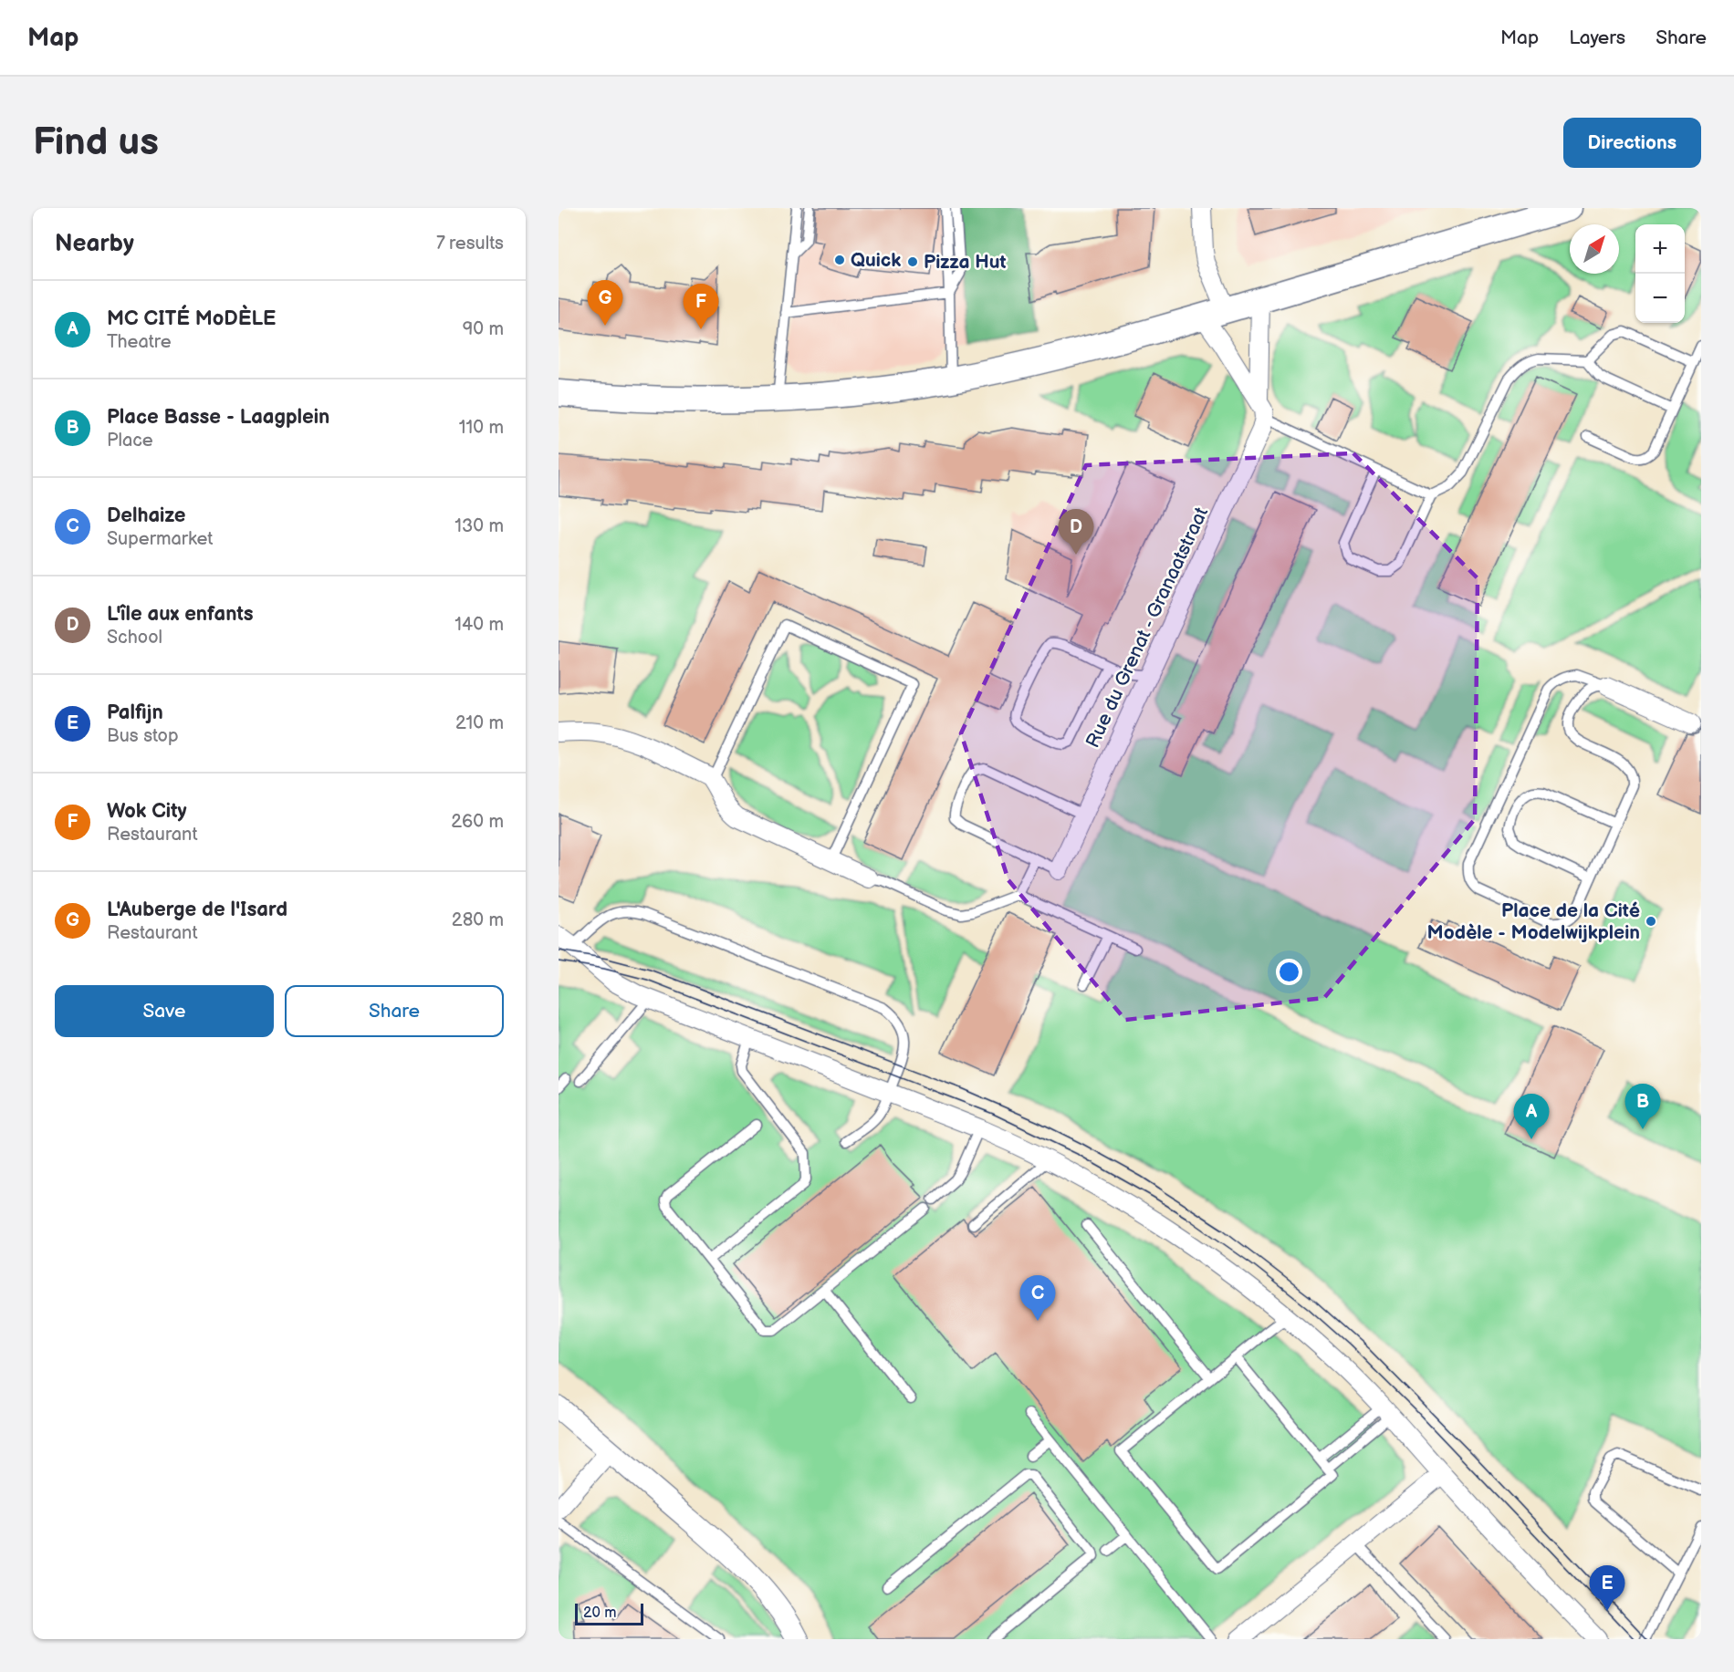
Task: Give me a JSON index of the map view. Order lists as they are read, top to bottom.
{
  "streets": {
    "street": ["Rue du Grenat - Granaatstraat"]
  },
  "places": ["Quick", "Pizza Hut", "Place de la Cité Modèle - Modelwijkplein"],
  "scale_bar": "20 m",
  "north": "top right",
  "page": {
    "header": "Map",
    "nav": ["Map", "Layers", "Share"],
    "buttons": [
      "Directions",
      ["Save", "Share"]
    ],
    "title": "Find us",
    "heading": ["Nearby", "7 results"],
    "map_buttons": ["+", "−"],
    "list": [
      {
        "mark": "A",
        "name": "MC CITÉ MoDÈLE",
        "note": "Theatre",
        "value": "90 m"
      },
      {
        "mark": "B",
        "name": "Place Basse - Laagplein",
        "note": "Place",
        "value": "110 m"
      },
      {
        "mark": "C",
        "name": "Delhaize",
        "note": "Supermarket",
        "value": "130 m"
      },
      {
        "mark": "D",
        "name": "L'île aux enfants",
        "note": "School",
        "value": "140 m"
      },
      {
        "mark": "E",
        "name": "Palfijn",
        "note": "Bus stop",
        "value": "210 m"
      },
      {
        "mark": "F",
        "name": "Wok City",
        "note": "Restaurant",
        "value": "260 m"
      },
      {
        "mark": "G",
        "name": "L'Auberge de l'Isard",
        "note": "Restaurant",
        "value": "280 m"
      }
    ],
    "pins": [
      "G",
      "F",
      "D",
      "B",
      "A",
      "C",
      "E"
    ],
    "scale": "20 m"
  }
}
